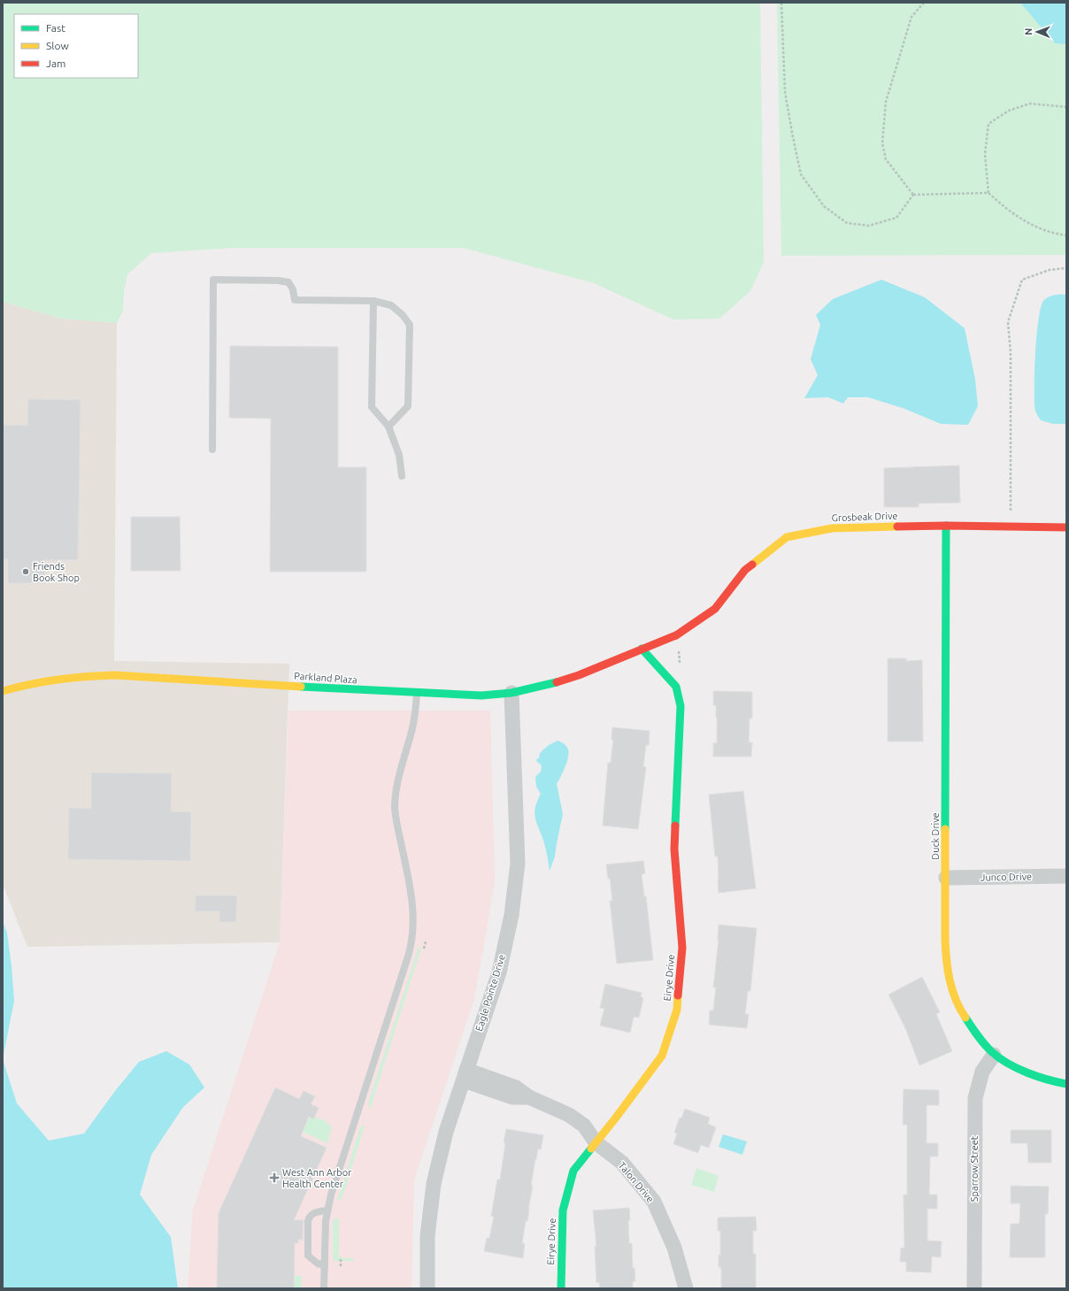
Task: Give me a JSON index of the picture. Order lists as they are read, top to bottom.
{
  "streets": {
    "street": [
      "Grosbeak Drive",
      "Parkland Plaza",
      "Duck Drive",
      "Junco Drive",
      "Eirye Drive",
      "Eagle Pointe Drive",
      "Sparrow Street",
      "Talon Drive"
    ]
  },
  "crossings": [
    ["Grosbeak Drive", "Parkland Plaza"],
    ["Grosbeak Drive", "Duck Drive"],
    ["Grosbeak Drive", "Eirye Drive"],
    ["Parkland Plaza", "Eirye Drive"],
    ["Parkland Plaza", "Eagle Pointe Drive"],
    ["Duck Drive", "Junco Drive"],
    ["Duck Drive", "Sparrow Street"],
    ["Eirye Drive", "Talon Drive"],
    ["Eagle Pointe Drive", "Talon Drive"]
  ],
  "places": {
    "other": ["Friends Book Shop"],
    "health": ["West Ann Arbor Health Center"]
  },
  "legend": ["Fast", "Slow", "Jam"],
  "north": "left"
}
